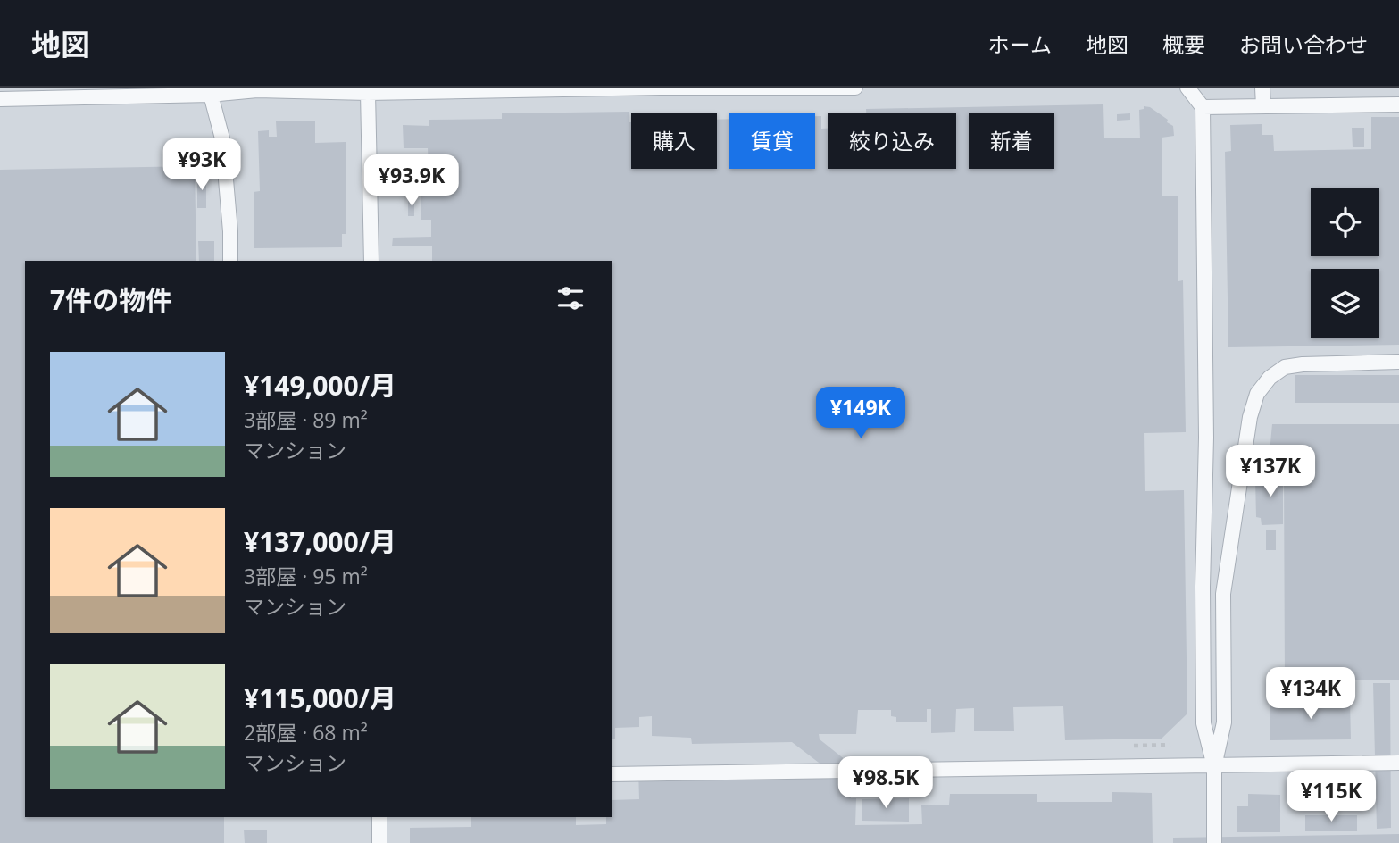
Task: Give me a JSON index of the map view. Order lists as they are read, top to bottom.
{
  "page": {
    "header": "地図",
    "nav": [
      "ホーム",
      "地図",
      "概要",
      "お問い合わせ"
    ],
    "chip": [
      "購入",
      "賃貸",
      "絞り込み",
      "新着"
    ],
    "price": [
      "¥93K",
      "¥93.9K",
      "¥149K",
      "¥137K",
      "¥134K",
      "¥98.5K",
      "¥115K"
    ],
    "heading": "7件の物件",
    "list": [
      {
        "name": "¥149,000/月",
        "note": "3部屋 · 89 m² · マンション"
      },
      {
        "name": "¥137,000/月",
        "note": "3部屋 · 95 m² · マンション"
      },
      {
        "name": "¥115,000/月",
        "note": "2部屋 · 68 m² · マンション"
      }
    ]
  }
}
